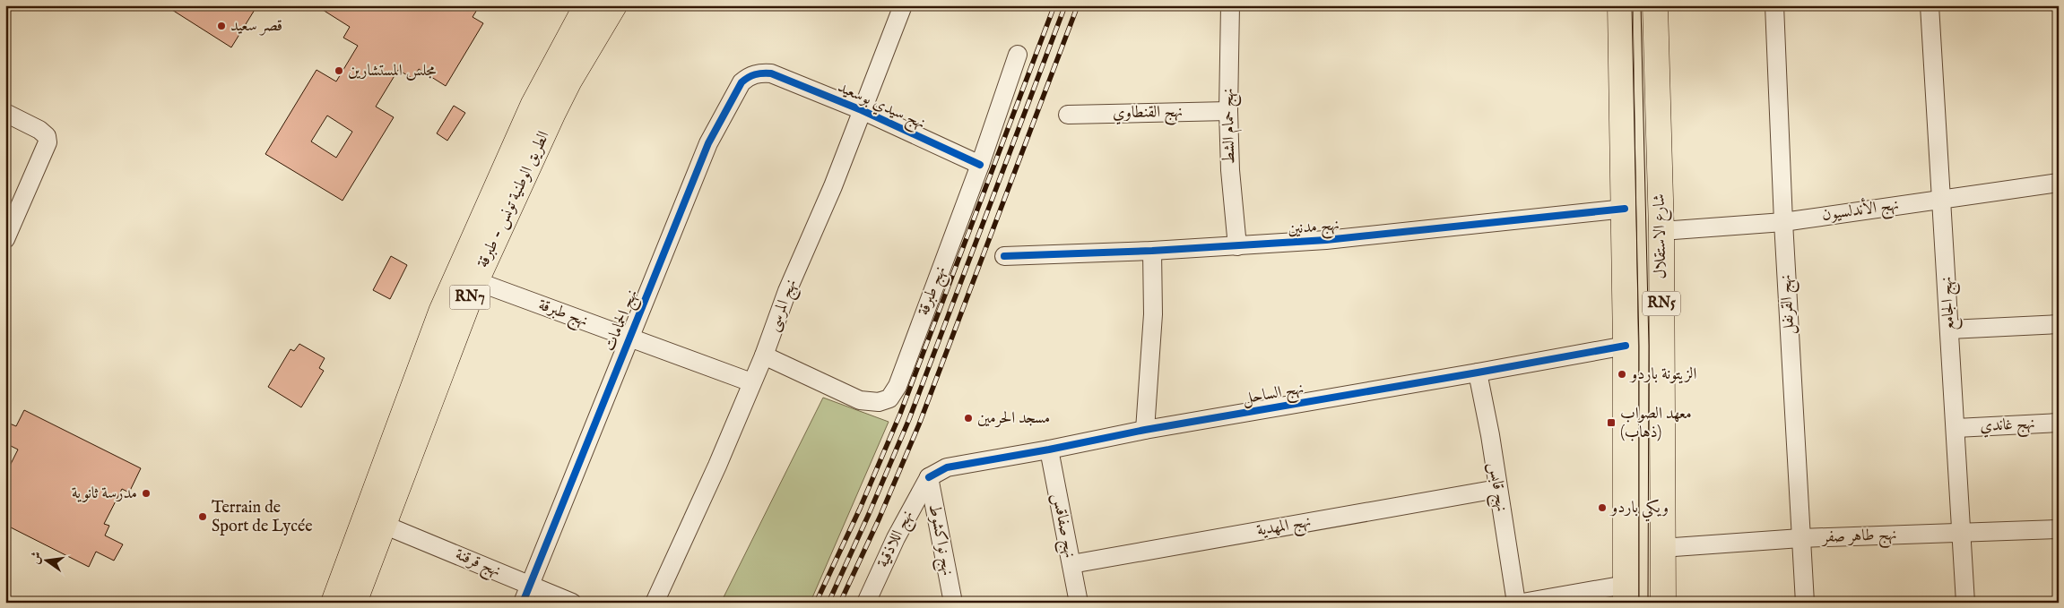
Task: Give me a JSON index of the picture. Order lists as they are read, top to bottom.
{
  "streets": {
    "main road": [
      "الطريق الوطنية تونس - طبرقة",
      "شارع الاستقلال",
      "RN7",
      "RN5"
    ],
    "street": [
      "نهج سيدي بوسعيد",
      "نهج القنطاوي",
      "نهج حمام الشط",
      "نهج الأندلسيون",
      "نهج مدنين",
      "نهج طبرقة",
      "نهج الجامع",
      "نهج القرنفل",
      "نهج المرسى",
      "نهج الحمامات",
      "نهج الساحل",
      "نهج غاندي",
      "نهج قابس",
      "نهج صفاقس",
      "نهج المهدية",
      "نهج طاهر صفر",
      "نهج اللاذقية",
      "نهج نواكشوط",
      "نهج قرقنة"
    ]
  },
  "crossings": [
    ["نهج سيدي بوسعيد", "نهج طبرقة"],
    ["نهج سيدي بوسعيد", "نهج المرسى"],
    ["نهج سيدي بوسعيد", "نهج الحمامات"],
    ["نهج القنطاوي", "نهج حمام الشط"],
    ["نهج حمام الشط", "نهج مدنين"],
    ["الطريق الوطنية تونس - طبرقة", "نهج طبرقة"],
    ["الطريق الوطنية تونس - طبرقة", "نهج قرقنة"],
    ["نهج الأندلسيون", "شارع الاستقلال"],
    ["نهج الأندلسيون", "نهج الجامع"],
    ["نهج الأندلسيون", "نهج القرنفل"],
    ["نهج مدنين", "RN5"],
    ["شارع الاستقلال", "نهج طاهر صفر"],
    ["نهج طبرقة", "نهج المرسى"],
    ["نهج طبرقة", "نهج الحمامات"],
    ["RN5", "نهج الساحل"],
    ["نهج الجامع", "نهج غاندي"],
    ["نهج الجامع", "نهج طاهر صفر"],
    ["نهج القرنفل", "نهج طاهر صفر"],
    ["نهج الحمامات", "نهج قرقنة"],
    ["نهج الساحل", "نهج قابس"],
    ["نهج الساحل", "نهج صفاقس"],
    ["نهج الساحل", "نهج اللاذقية"],
    ["نهج الساحل", "نهج نواكشوط"],
    ["نهج قابس", "نهج المهدية"],
    ["نهج صفاقس", "نهج المهدية"],
    ["نهج اللاذقية", "نهج نواكشوط"]
  ],
  "places": {
    "other": [
      "قصر سعيد",
      "مجلس المستشارين",
      "الزيتونة باردو",
      "مسجد الحرمين",
      "مدرسة ثانوية",
      "ويكي باردو",
      "Terrain de Sport de Lycée"
    ],
    "transit": ["معهد الصواب (ذهاب)"]
  },
  "north": "left"
}
